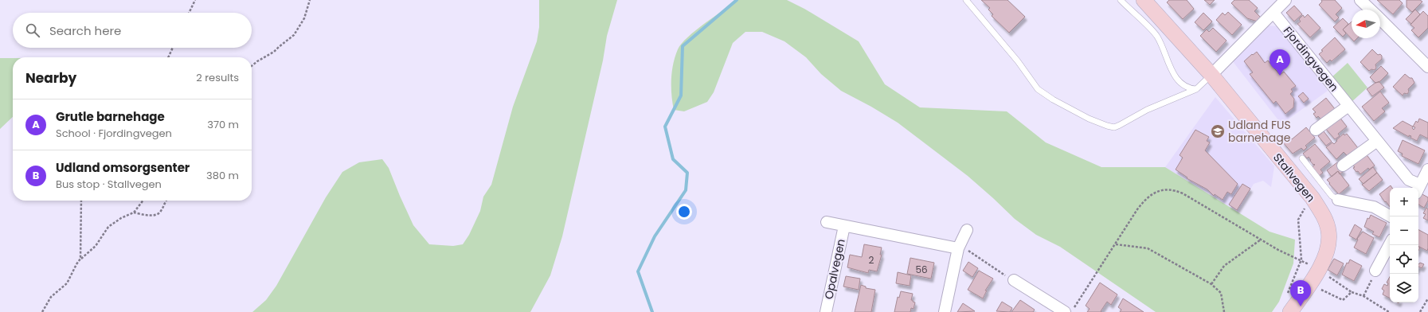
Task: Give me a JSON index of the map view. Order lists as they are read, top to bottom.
{
  "streets": {
    "street": ["Fjordingvegen", "Stallvegen", "Opalvegen"]
  },
  "places": {
    "school or university": ["Udland FUS barnehage"]
  },
  "house_numbers": ["2", "56"],
  "north": "left",
  "page": {
    "search": "Search here",
    "pins": ["A", "B"],
    "heading": ["Nearby", "2 results"],
    "list": [
      {
        "mark": "A",
        "name": "Grutle barnehage",
        "note": "School · Fjordingvegen",
        "value": "370 m"
      },
      {
        "mark": "B",
        "name": "Udland omsorgsenter",
        "note": "Bus stop · Stallvegen",
        "value": "380 m"
      }
    ],
    "map_buttons": ["+", "−"]
  }
}
